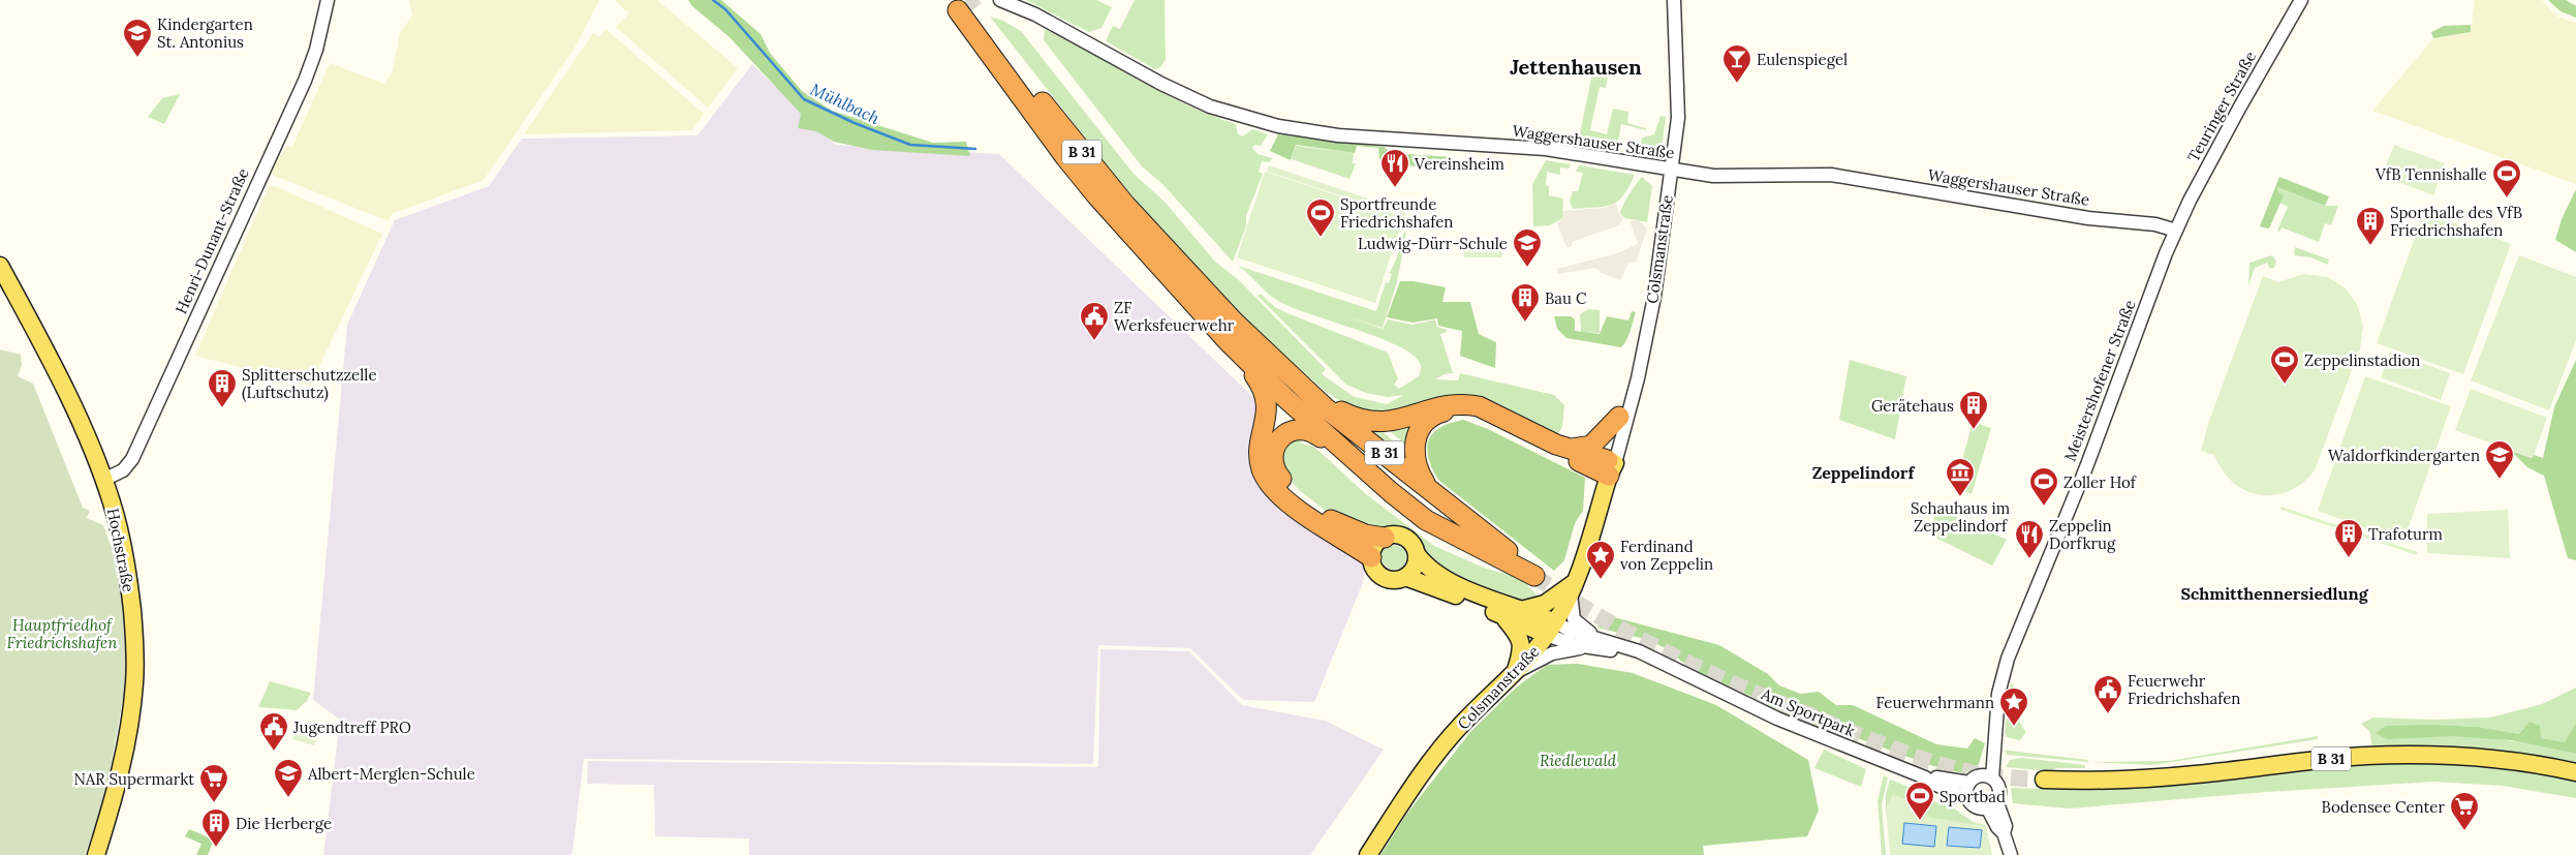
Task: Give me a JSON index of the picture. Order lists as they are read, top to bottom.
{
  "streets": {
    "highway": ["B 31"],
    "main road": ["Colsmanstraße", "Hochstraße"],
    "street": [
      "Teuringer Straße",
      "Waggershauser Straße",
      "Henri-Dunant-Straße",
      "Meistershofener Straße",
      "Am Sportpark"
    ]
  },
  "crossings": [
    ["Teuringer Straße", "Waggershauser Straße"],
    ["Teuringer Straße", "Meistershofener Straße"],
    ["Waggershauser Straße", "Colsmanstraße"],
    ["Waggershauser Straße", "Meistershofener Straße"],
    ["Henri-Dunant-Straße", "Hochstraße"],
    ["Colsmanstraße", "Am Sportpark"],
    ["Meistershofener Straße", "Am Sportpark"]
  ],
  "districts": ["Jettenhausen", "Zeppelindorf", "Schmitthennersiedlung"],
  "water": ["Mühlbach"],
  "parks": ["Hauptfriedhof Friedrichshafen", "Riedlewald"],
  "places": {
    "school or university": [
      "Kindergarten St. Antonius",
      "Ludwig-Dürr-Schule",
      "Waldorfkindergarten",
      "Albert-Merglen-Schule"
    ],
    "bar": ["Eulenspiegel"],
    "restaurant": ["Vereinsheim", "Zeppelin Dorfkrug"],
    "sports": [
      "VfB Tennishalle",
      "Sportfreunde Friedrichshafen",
      "Zeppelinstadion",
      "Zoller Hof",
      "Sportbad"
    ],
    "building": [
      "Sporthalle des VfB Friedrichshafen",
      "Bau C",
      "Splitterschutzzelle (Luftschutz)",
      "Gerätehaus",
      "Trafoturm",
      "Die Herberge"
    ],
    "public building": ["ZF Werksfeuerwehr", "Feuerwehr Friedrichshafen", "Jugendtreff PRO"],
    "museum": ["Schauhaus im Zeppelindorf"],
    "place": ["Ferdinand von Zeppelin", "Feuerwehrmann"],
    "supermarket": ["NAR Supermarkt", "Bodensee Center"]
  }
}
